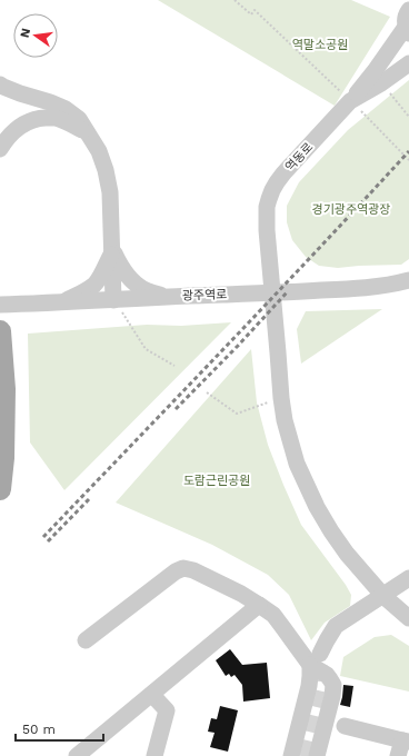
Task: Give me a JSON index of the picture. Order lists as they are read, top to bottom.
{
  "streets": {
    "street": ["역동로", "광주역로"]
  },
  "crossings": [
    ["역동로", "광주역로"]
  ],
  "parks": ["역말소공원", "경기광주역광장", "도람근린공원"],
  "scale_bar": "50 m",
  "north": "left"
}
